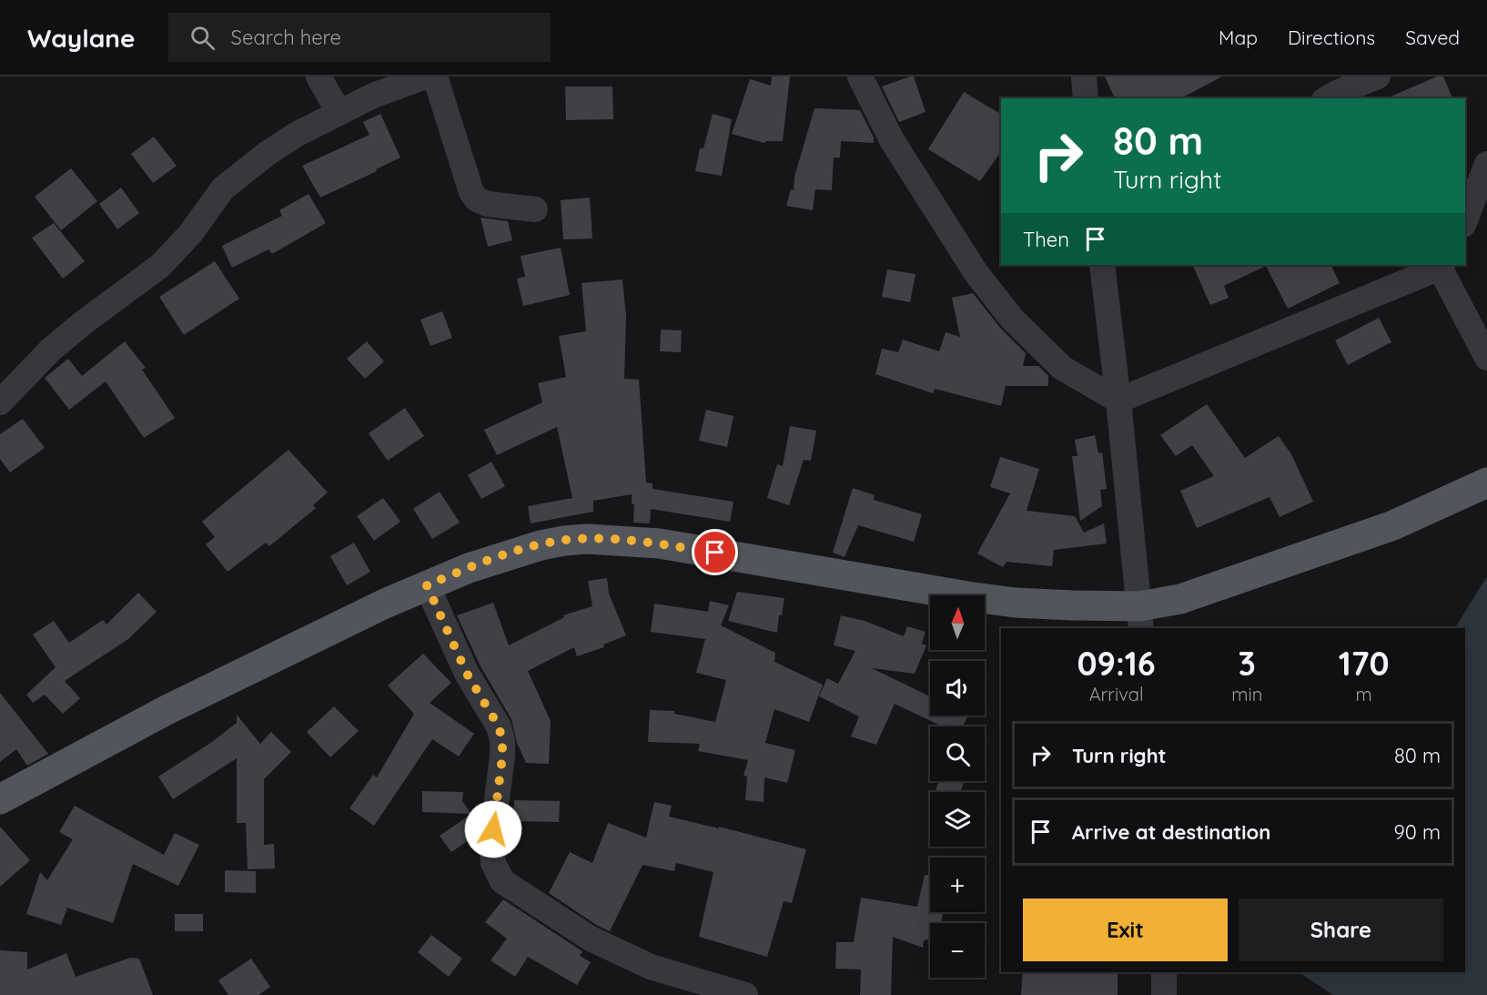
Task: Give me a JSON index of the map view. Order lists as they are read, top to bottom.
{
  "north": "top",
  "page": {
    "header": "Waylane",
    "search": "Search here",
    "nav": ["Map", "Directions", "Saved"],
    "turn": ["80 m", "Turn right"],
    "then": "Then",
    "map_buttons": ["+", "−"],
    "eta": [
      "09:16",
      "Arrival",
      "3",
      "min",
      "170",
      "m"
    ],
    "list": [
      {
        "name": "Turn right",
        "value": "80 m"
      },
      {
        "name": "Arrive at destination",
        "value": "90 m"
      }
    ],
    "buttons": ["Exit", "Share"]
  }
}
